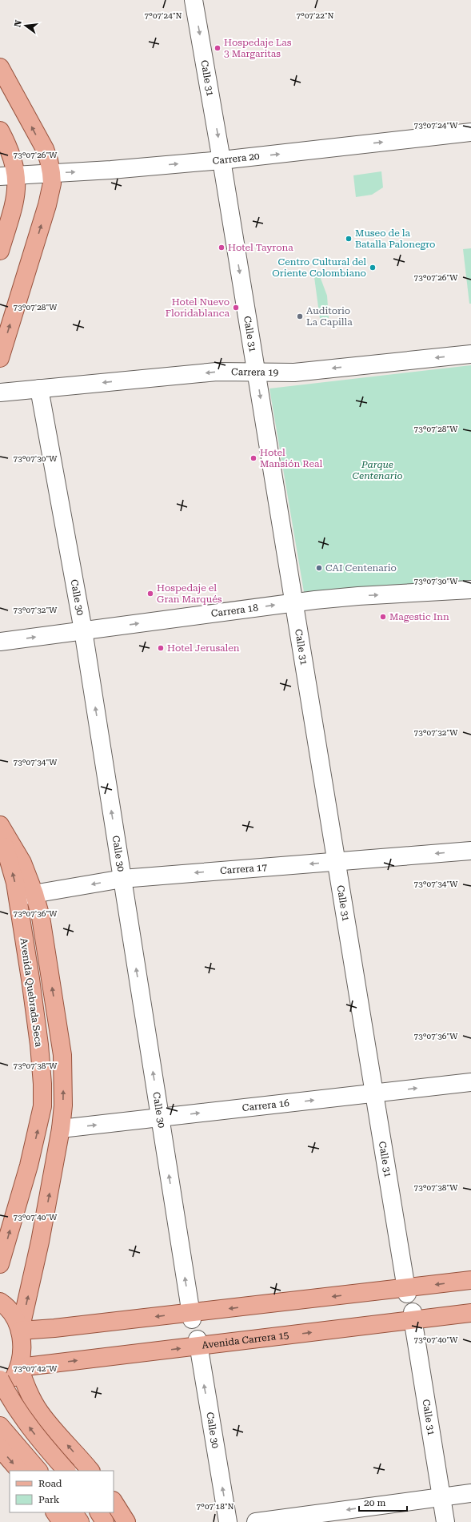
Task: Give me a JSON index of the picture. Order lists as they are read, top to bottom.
{
  "streets": {
    "main road": ["Avenida Quebrada Seca", "Avenida Carrera 15"],
    "street": [
      "Calle 31",
      "Carrera 20",
      "Carrera 19",
      "Calle 30",
      "Carrera 18",
      "Carrera 17",
      "Carrera 16"
    ]
  },
  "crossings": [
    ["Calle 31", "Carrera 20"],
    ["Calle 31", "Carrera 19"],
    ["Calle 31", "Carrera 18"],
    ["Calle 31", "Carrera 17"],
    ["Calle 31", "Carrera 16"],
    ["Calle 31", "Avenida Carrera 15"],
    ["Carrera 19", "Calle 30"],
    ["Calle 30", "Carrera 18"],
    ["Calle 30", "Carrera 17"],
    ["Calle 30", "Carrera 16"],
    ["Calle 30", "Avenida Carrera 15"],
    ["Carrera 17", "Avenida Quebrada Seca"]
  ],
  "one_way": [
    "Calle 31",
    "Carrera 20",
    "Carrera 19",
    "Calle 30",
    "Carrera 18",
    "Carrera 17",
    "Carrera 16"
  ],
  "parks": ["Parque Centenario"],
  "places": [
    "Hospedaje Las 3 Margaritas",
    "Museo de la Batalla Palonegro",
    "Hotel Tayrona",
    "Centro Cultural del Oriente Colombiano",
    "Hotel Nuevo Floridablanca",
    "Auditorio La Capilla",
    "Hotel Mansión Real",
    "CAI Centenario",
    "Hospedaje el Gran Marqués",
    "Magestic Inn",
    "Hotel Jerusalen"
  ],
  "legend": ["Road", "Park"],
  "scale_bar": "20 m",
  "north": "left",
  "coordinates": [
    "7°07'22\"N",
    "7°07'24\"N",
    "73°07'24\"W",
    "73°07'26\"W",
    "73°07'28\"W",
    "73°07'30\"W",
    "73°07'32\"W",
    "73°07'34\"W",
    "73°07'36\"W",
    "73°07'38\"W",
    "73°07'40\"W",
    "73°07'42\"W",
    "7°07'18\"N"
  ]
}
